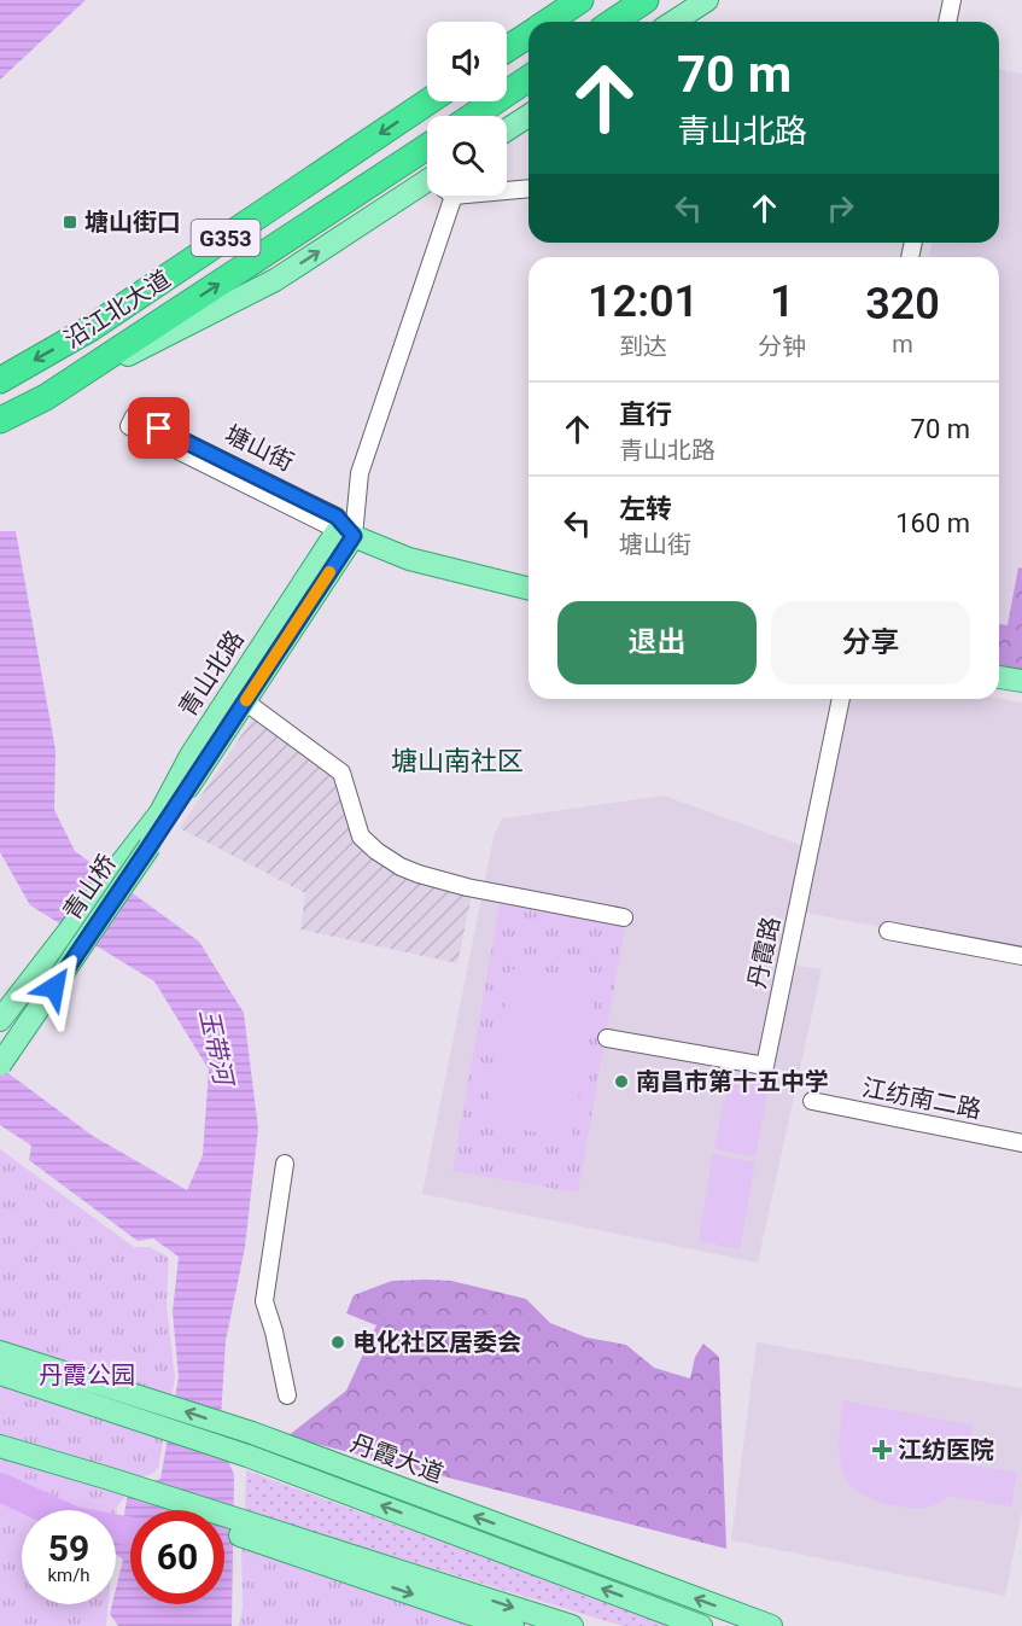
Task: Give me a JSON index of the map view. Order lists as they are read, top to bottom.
{
  "streets": {
    "highway": ["G353", "沿江北大道"],
    "main road": [
      "塘山街",
      "青山北路",
      "青山桥",
      "丹霞大道"
    ],
    "street": ["丹霞路", "江纺南二路"]
  },
  "crossings": [
    ["塘山街", "青山北路"],
    ["青山北路", "青山桥"]
  ],
  "districts": ["塘山南社区"],
  "water": ["玉带河"],
  "parks": ["丹霞公园"],
  "places": {
    "transit": ["塘山街口"],
    "other": ["南昌市第十五中学", "电化社区居委会"],
    "health": ["江纺医院"]
  },
  "page": {
    "turn": ["70 m", "青山北路"],
    "eta": [
      "12:01",
      "到达",
      "1",
      "分钟",
      "320",
      "m"
    ],
    "list": [
      {
        "name": "直行",
        "note": "青山北路",
        "value": "70 m"
      },
      {
        "name": "左转",
        "note": "塘山街",
        "value": "160 m"
      }
    ],
    "buttons": ["退出", "分享"],
    "speed": "59 km/h",
    "limit": "60"
  }
}
